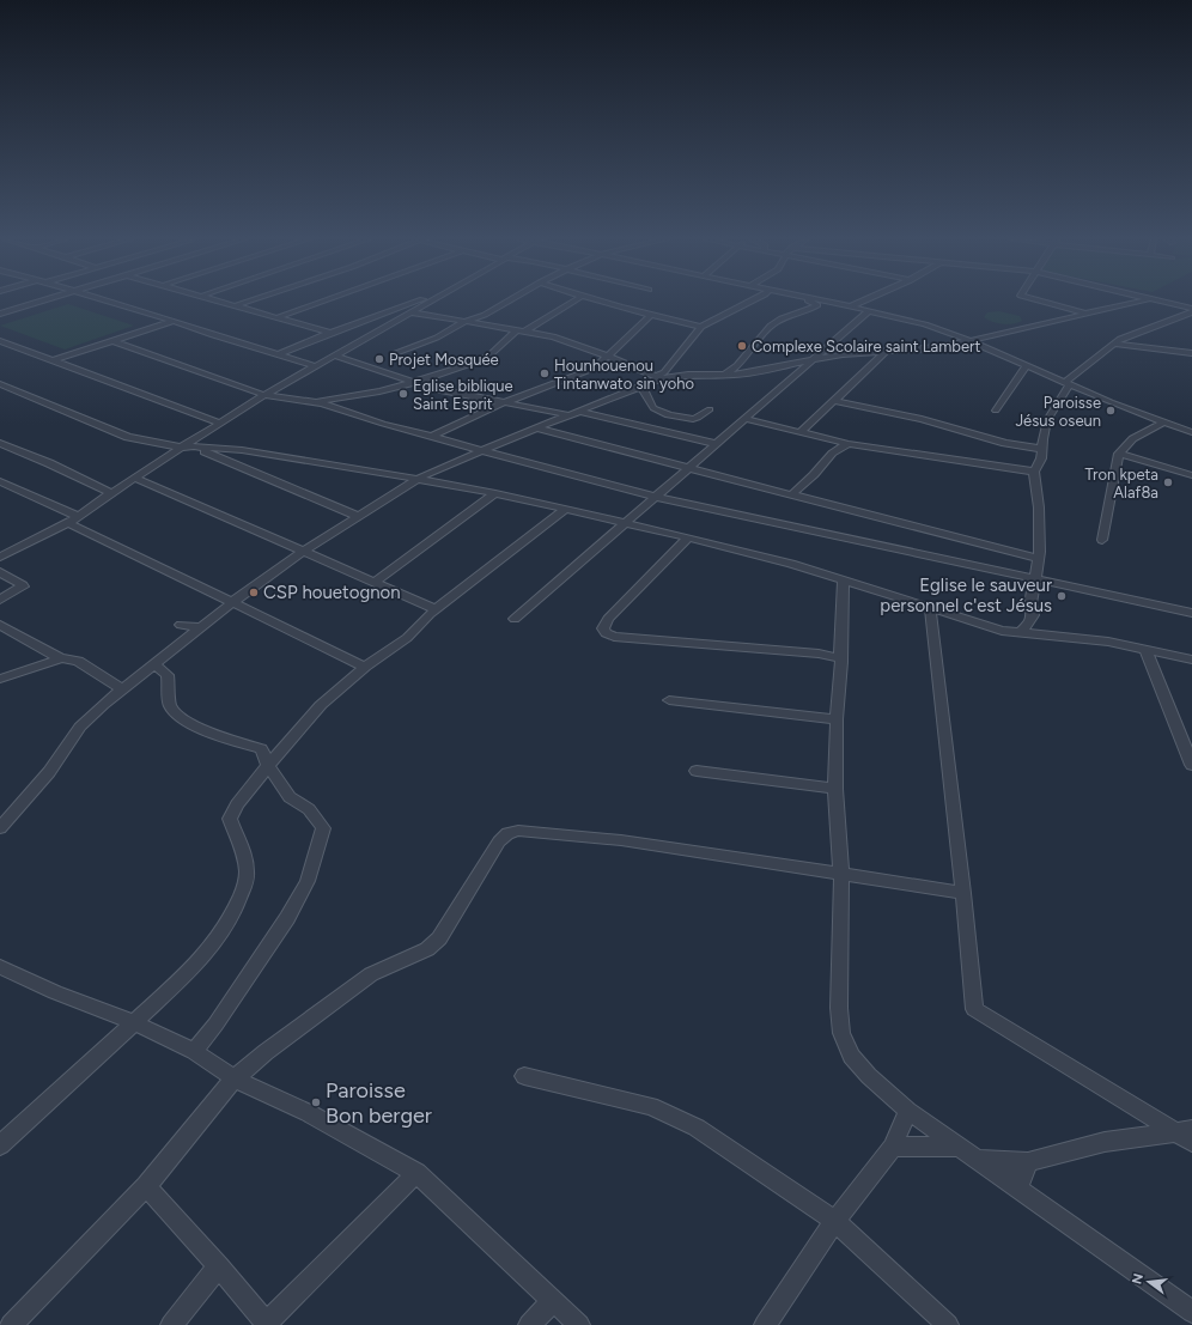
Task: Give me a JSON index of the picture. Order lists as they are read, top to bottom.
{
  "places": [
    "Complexe Scolaire saint Lambert",
    "Projet Mosquée",
    "Hounhouenou Tintanwato sin yoho",
    "Eglise biblique Saint Esprit",
    "Paroisse Jésus oseun",
    "Tron kpeta Alaf8a",
    "CSP houetognon",
    "Eglise le sauveur personnel c'est Jésus",
    "Paroisse Bon berger"
  ],
  "north": "left"
}
